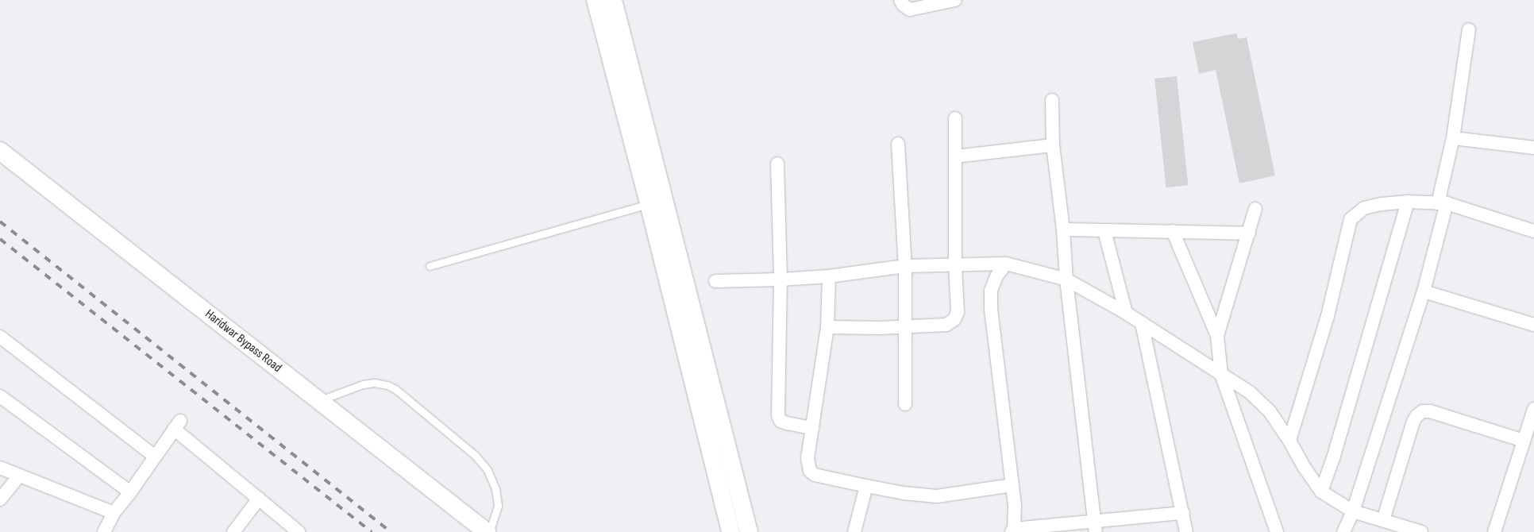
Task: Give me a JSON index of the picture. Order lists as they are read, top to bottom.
{
  "streets": {
    "main road": ["Haridwar Bypass Road"]
  }
}
